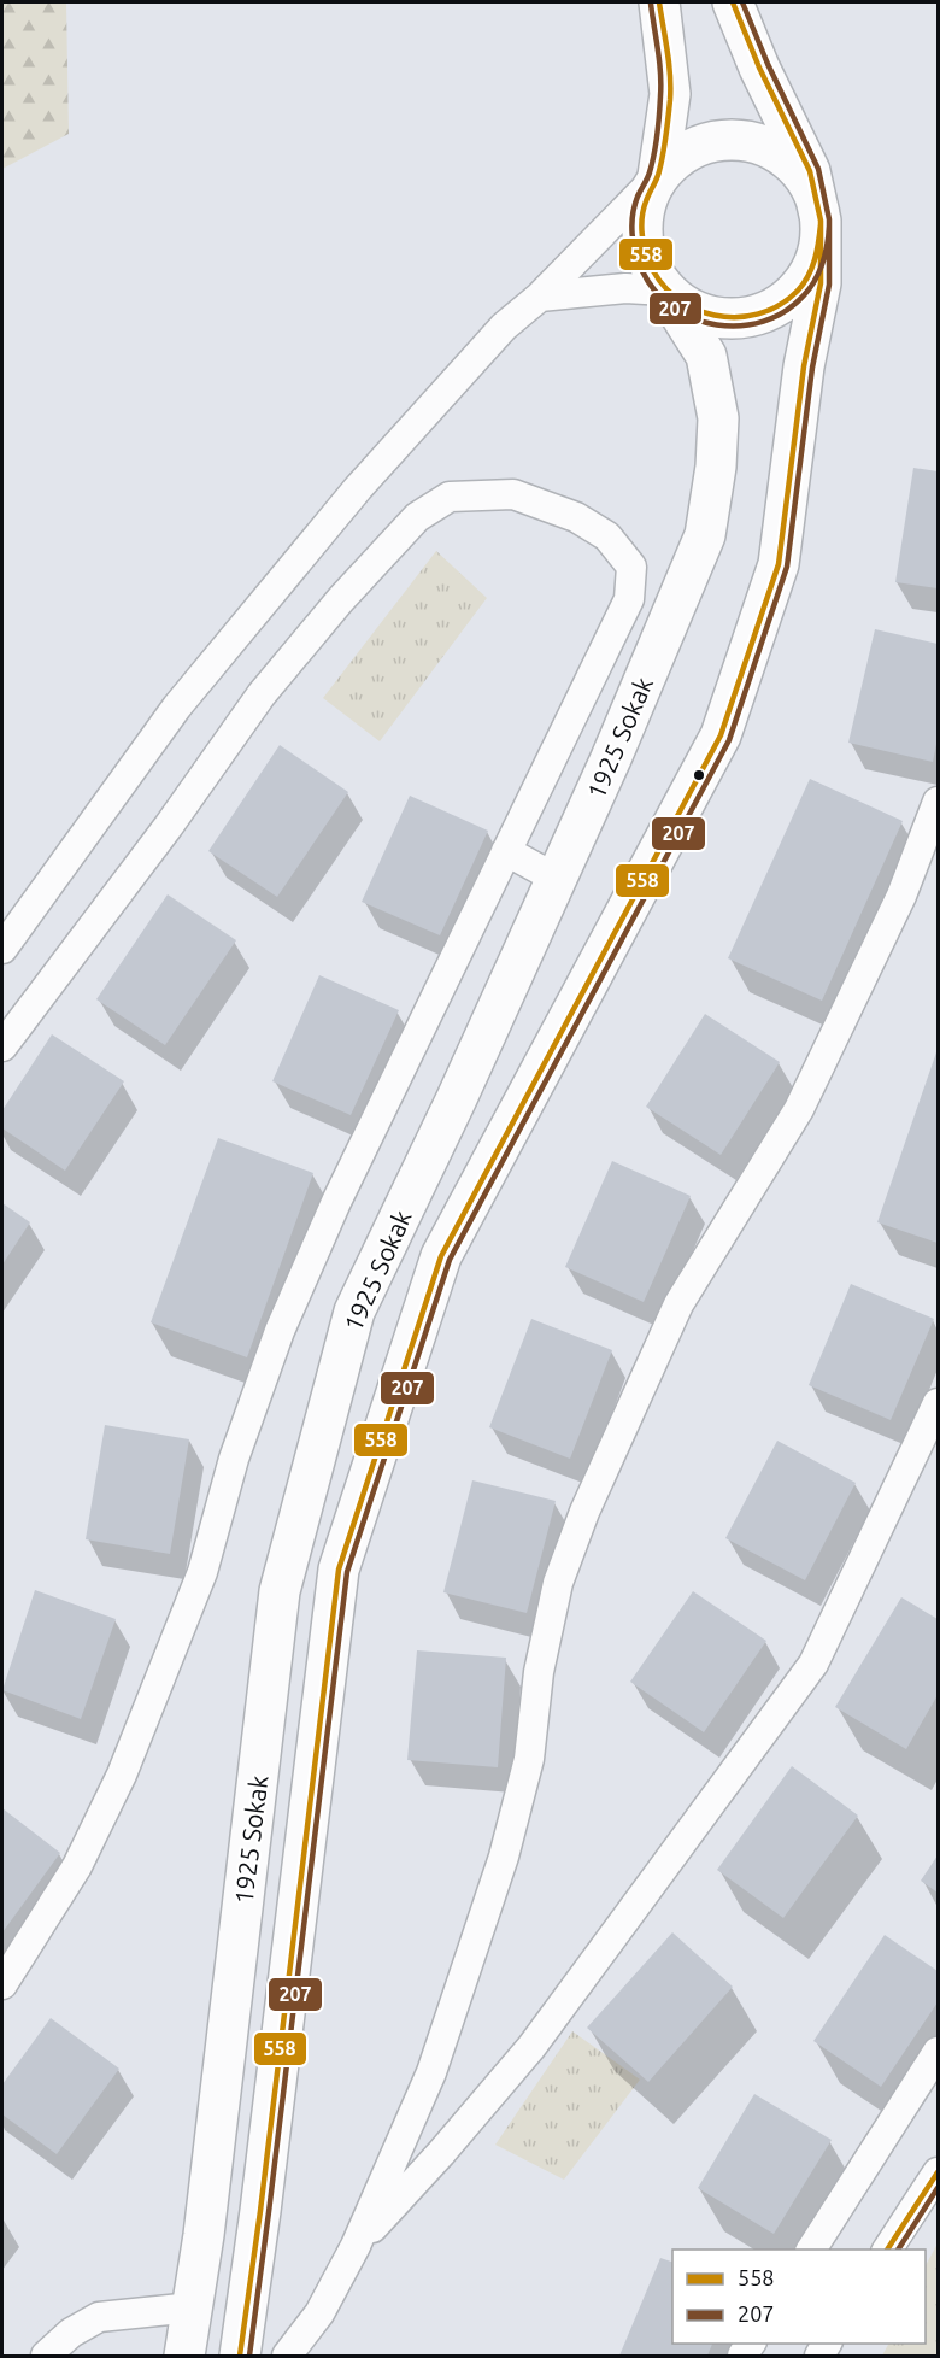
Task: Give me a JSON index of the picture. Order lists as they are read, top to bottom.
{
  "streets": {
    "main road": ["1925 Sokak"]
  },
  "lines": ["transit line 558", "transit line 207"],
  "legend": ["558", "207"]
}
